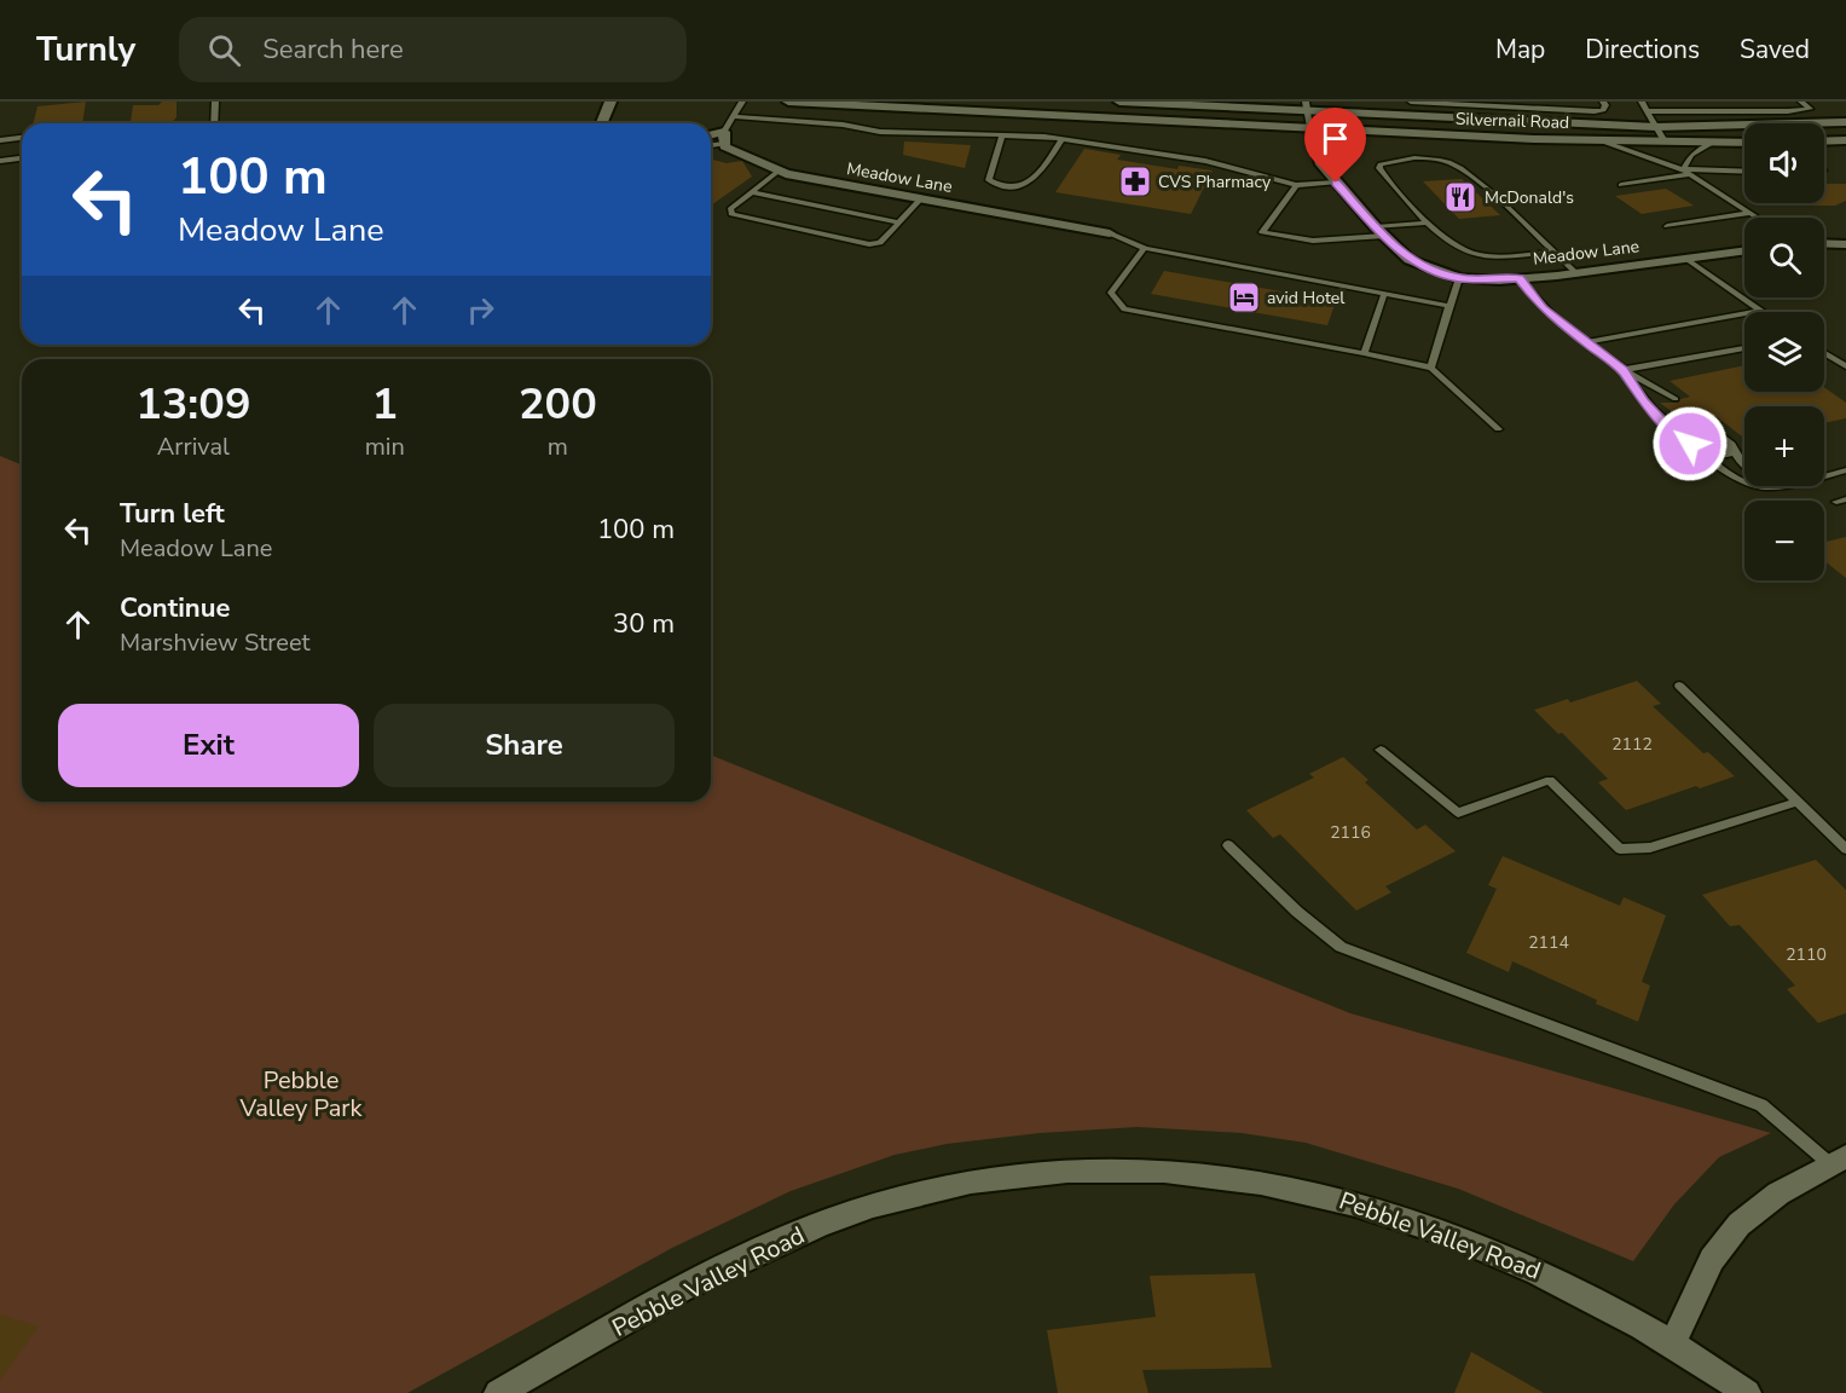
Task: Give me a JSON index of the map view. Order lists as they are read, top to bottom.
{
  "streets": {
    "street": ["Silvernail Road", "Meadow Lane", "Pebble Valley Road"]
  },
  "parks": ["Pebble Valley Park"],
  "places": {
    "pharmacy": ["CVS Pharmacy"],
    "restaurant": ["McDonald's"],
    "hotel": ["avid Hotel"]
  },
  "house_numbers": [
    "2112",
    "2116",
    "2114",
    "2110"
  ],
  "page": {
    "header": "Turnly",
    "search": "Search here",
    "nav": ["Map", "Directions", "Saved"],
    "map_buttons": ["+", "−"],
    "turn": ["100 m", "Meadow Lane"],
    "eta": [
      "13:09",
      "Arrival",
      "1",
      "min",
      "200",
      "m"
    ],
    "list": [
      {
        "name": "Turn left",
        "note": "Meadow Lane",
        "value": "100 m"
      },
      {
        "name": "Continue",
        "note": "Marshview Street",
        "value": "30 m"
      }
    ],
    "buttons": ["Exit", "Share"]
  }
}
